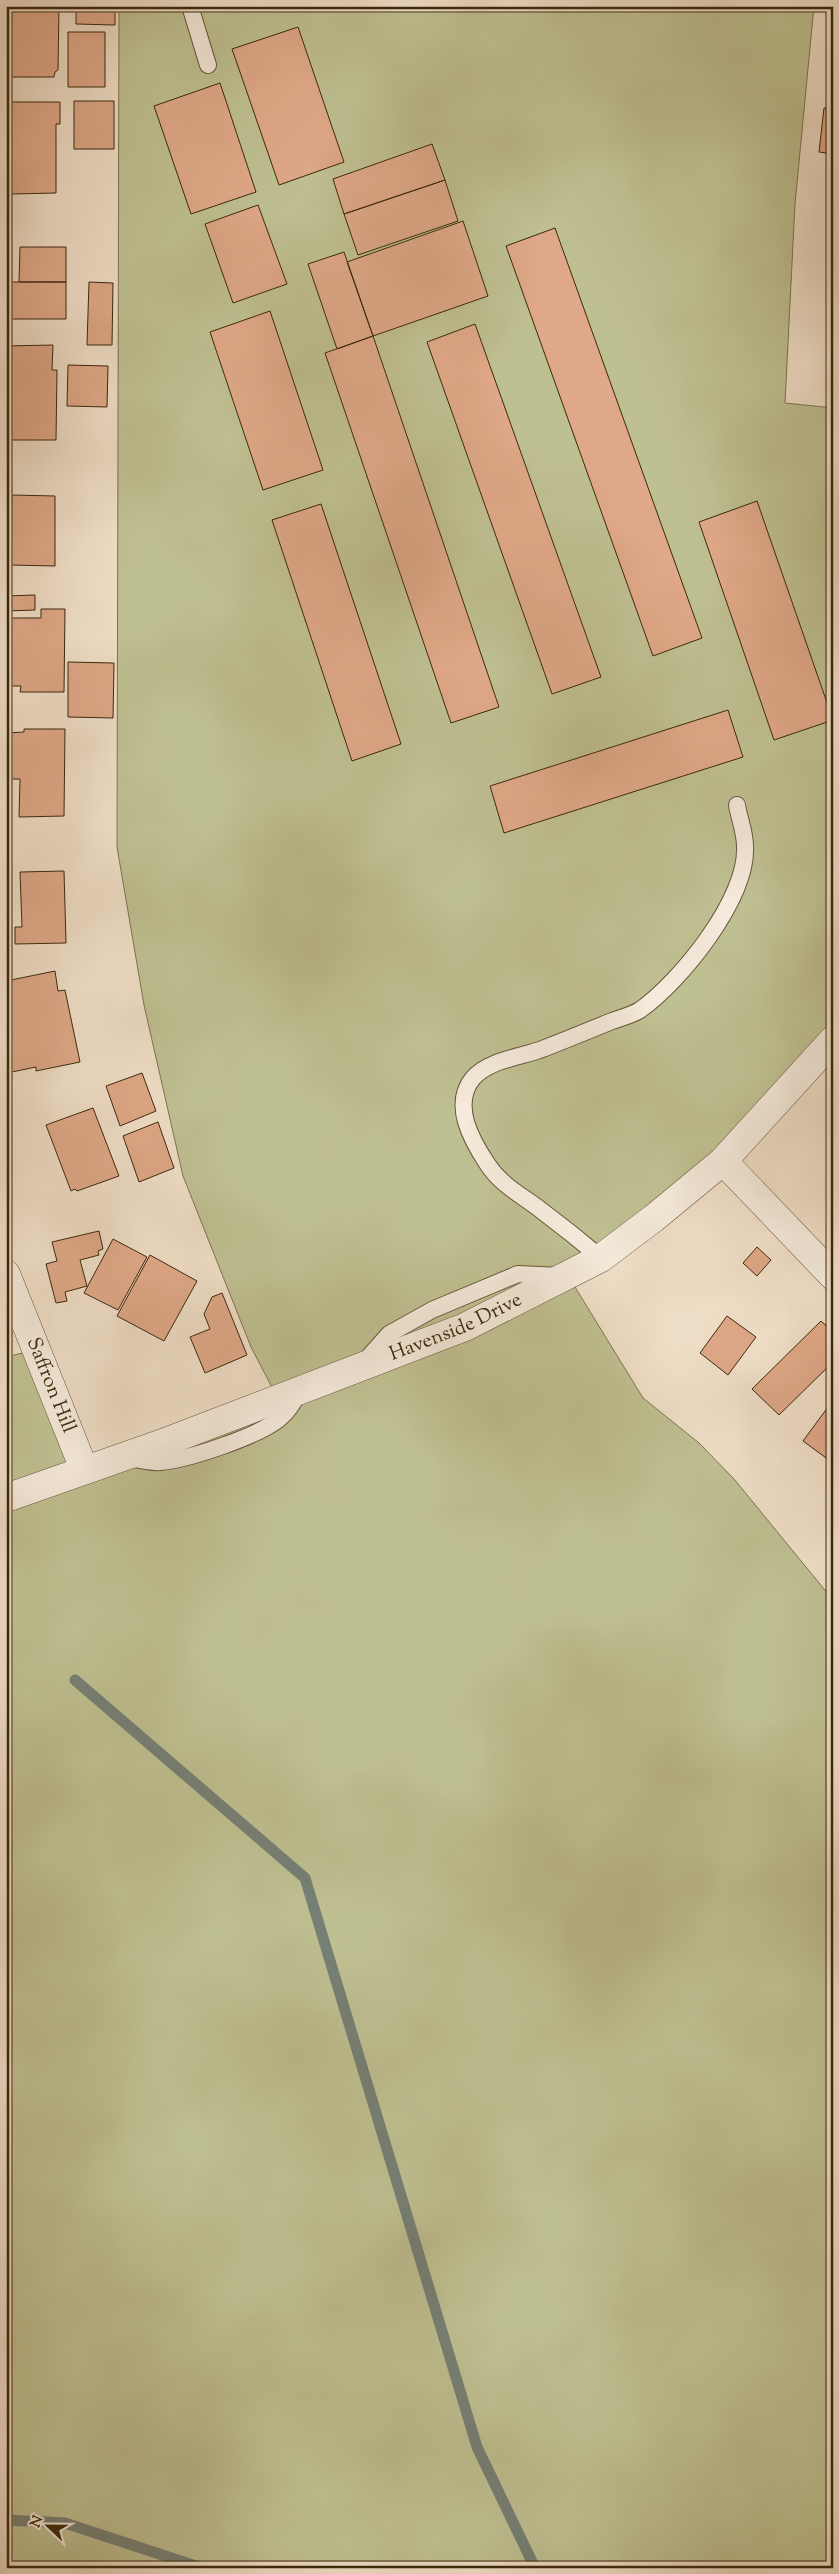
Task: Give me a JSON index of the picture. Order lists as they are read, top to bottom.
{
  "streets": {
    "street": ["Havenside Drive", "Saffron Hill"]
  },
  "crossings": [
    ["Havenside Drive", "Saffron Hill"]
  ],
  "north": "left"
}
